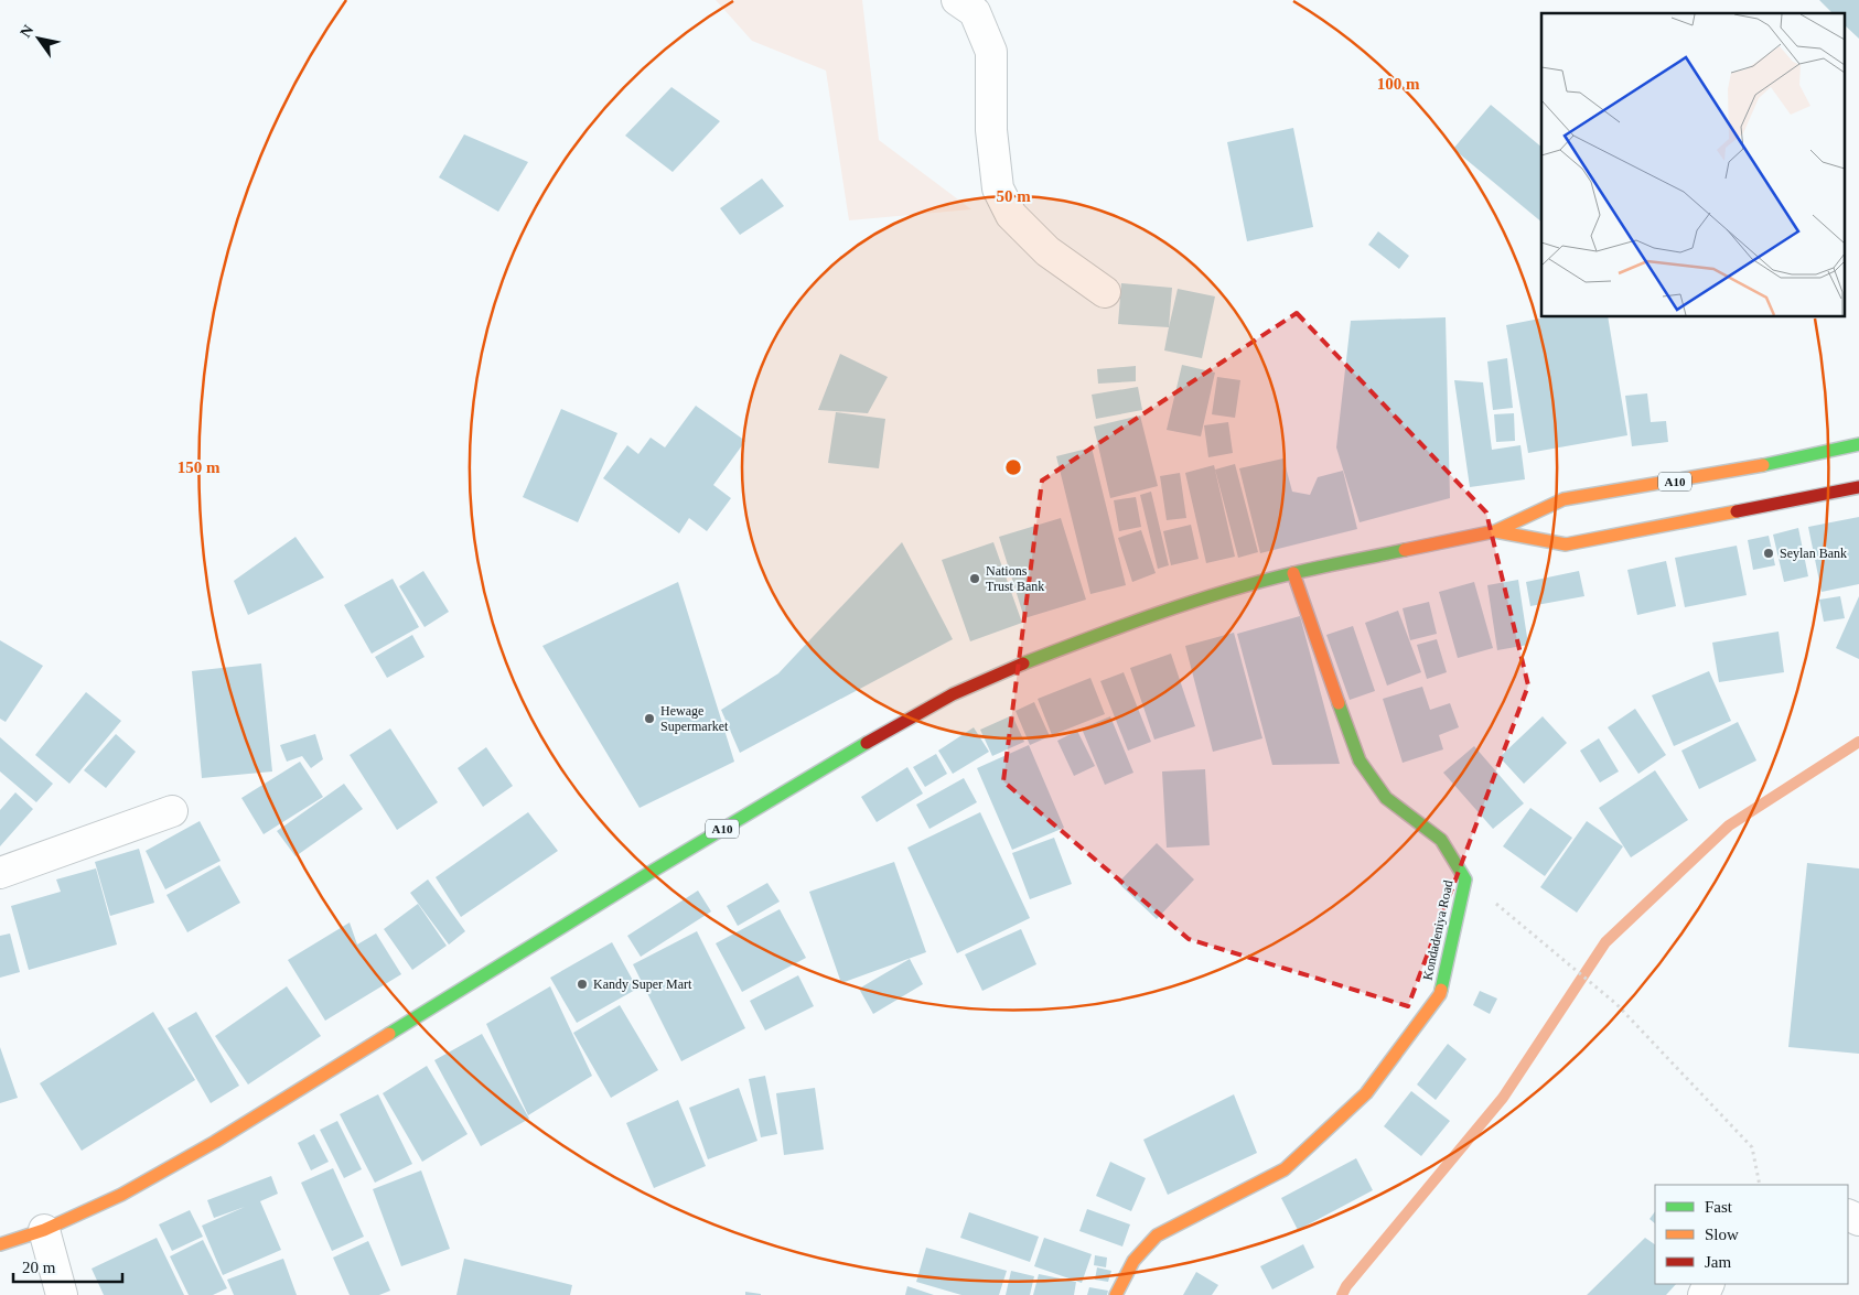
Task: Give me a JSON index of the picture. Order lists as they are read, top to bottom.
{
  "streets": {
    "main road": ["A10", "Kondadeniya Road"]
  },
  "crossings": [
    ["A10", "Kondadeniya Road"]
  ],
  "places": [
    "Seylan Bank",
    "Nations Trust Bank",
    "Hewage Supermarket",
    "Kandy Super Mart"
  ],
  "legend": ["Fast", "Slow", "Jam"],
  "scale_bar": "20 m",
  "north": "top left",
  "rings": ["100 m", "50 m", "150 m"]
}
